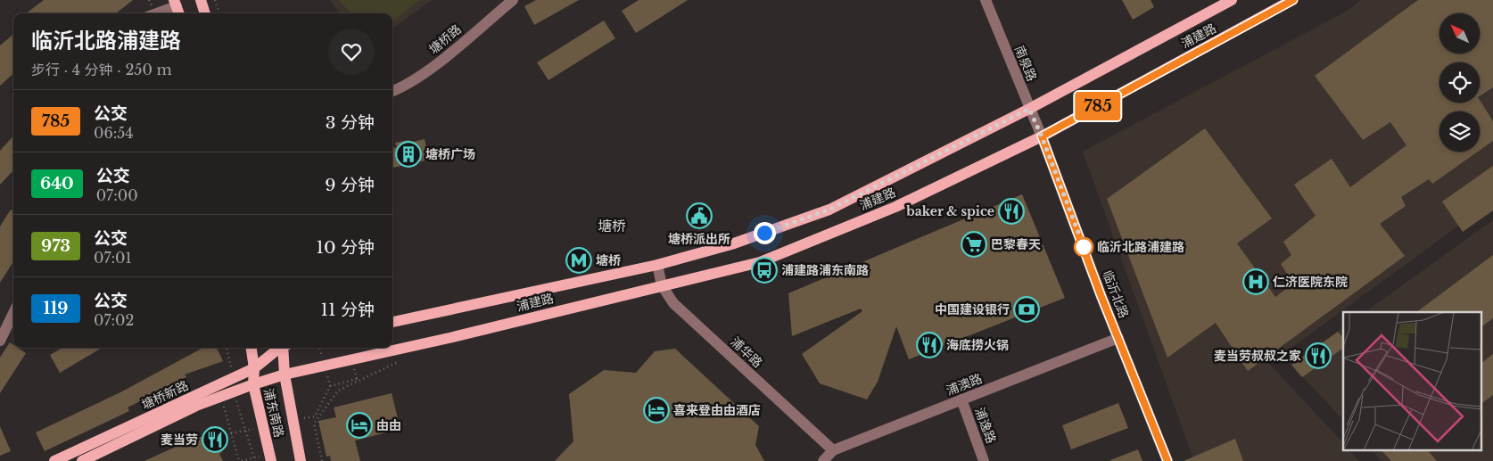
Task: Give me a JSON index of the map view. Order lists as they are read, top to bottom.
{
  "streets": {
    "main road": ["浦建路", "塘桥新路", "浦东南路"],
    "street": [
      "塘桥路",
      "南泉路",
      "临沂北路",
      "浦华路",
      "浦澳路",
      "浦逸路"
    ]
  },
  "crossings": [
    ["浦建路", "南泉路"],
    ["浦建路", "临沂北路"],
    ["浦建路", "浦华路"],
    ["浦建路", "塘桥新路"],
    ["浦建路", "浦东南路"],
    ["南泉路", "临沂北路"],
    ["临沂北路", "浦澳路"],
    ["浦华路", "浦澳路"],
    ["浦澳路", "浦逸路"],
    ["塘桥新路", "浦东南路"]
  ],
  "districts": ["塘桥"],
  "places": {
    "building": ["塘桥广场"],
    "restaurant": [
      "baker & spice",
      "海底捞火锅",
      "麦当劳叔叔之家",
      "麦当劳"
    ],
    "public building": ["塘桥派出所"],
    "supermarket": ["巴黎春天"],
    "other": ["临沂北路浦建路"],
    "metro station": ["塘桥"],
    "bus stop": ["浦建路浦东南路"],
    "hospital": ["仁济医院东院"],
    "bank": ["中国建设银行"],
    "hotel": ["喜来登由由酒店", "由由"]
  },
  "lines": ["bus line 785"],
  "north": "top left",
  "page": {
    "on_map": "785",
    "heading": ["临沂北路浦建路", "步行 · 4 分钟 · 250 m"],
    "list": [
      {
        "mark": "785",
        "name": "公交",
        "note": "06:54",
        "value": "3 分钟"
      },
      {
        "mark": "640",
        "name": "公交",
        "note": "07:00",
        "value": "9 分钟"
      },
      {
        "mark": "973",
        "name": "公交",
        "note": "07:01",
        "value": "10 分钟"
      },
      {
        "mark": "119",
        "name": "公交",
        "note": "07:02",
        "value": "11 分钟"
      }
    ]
  }
}
